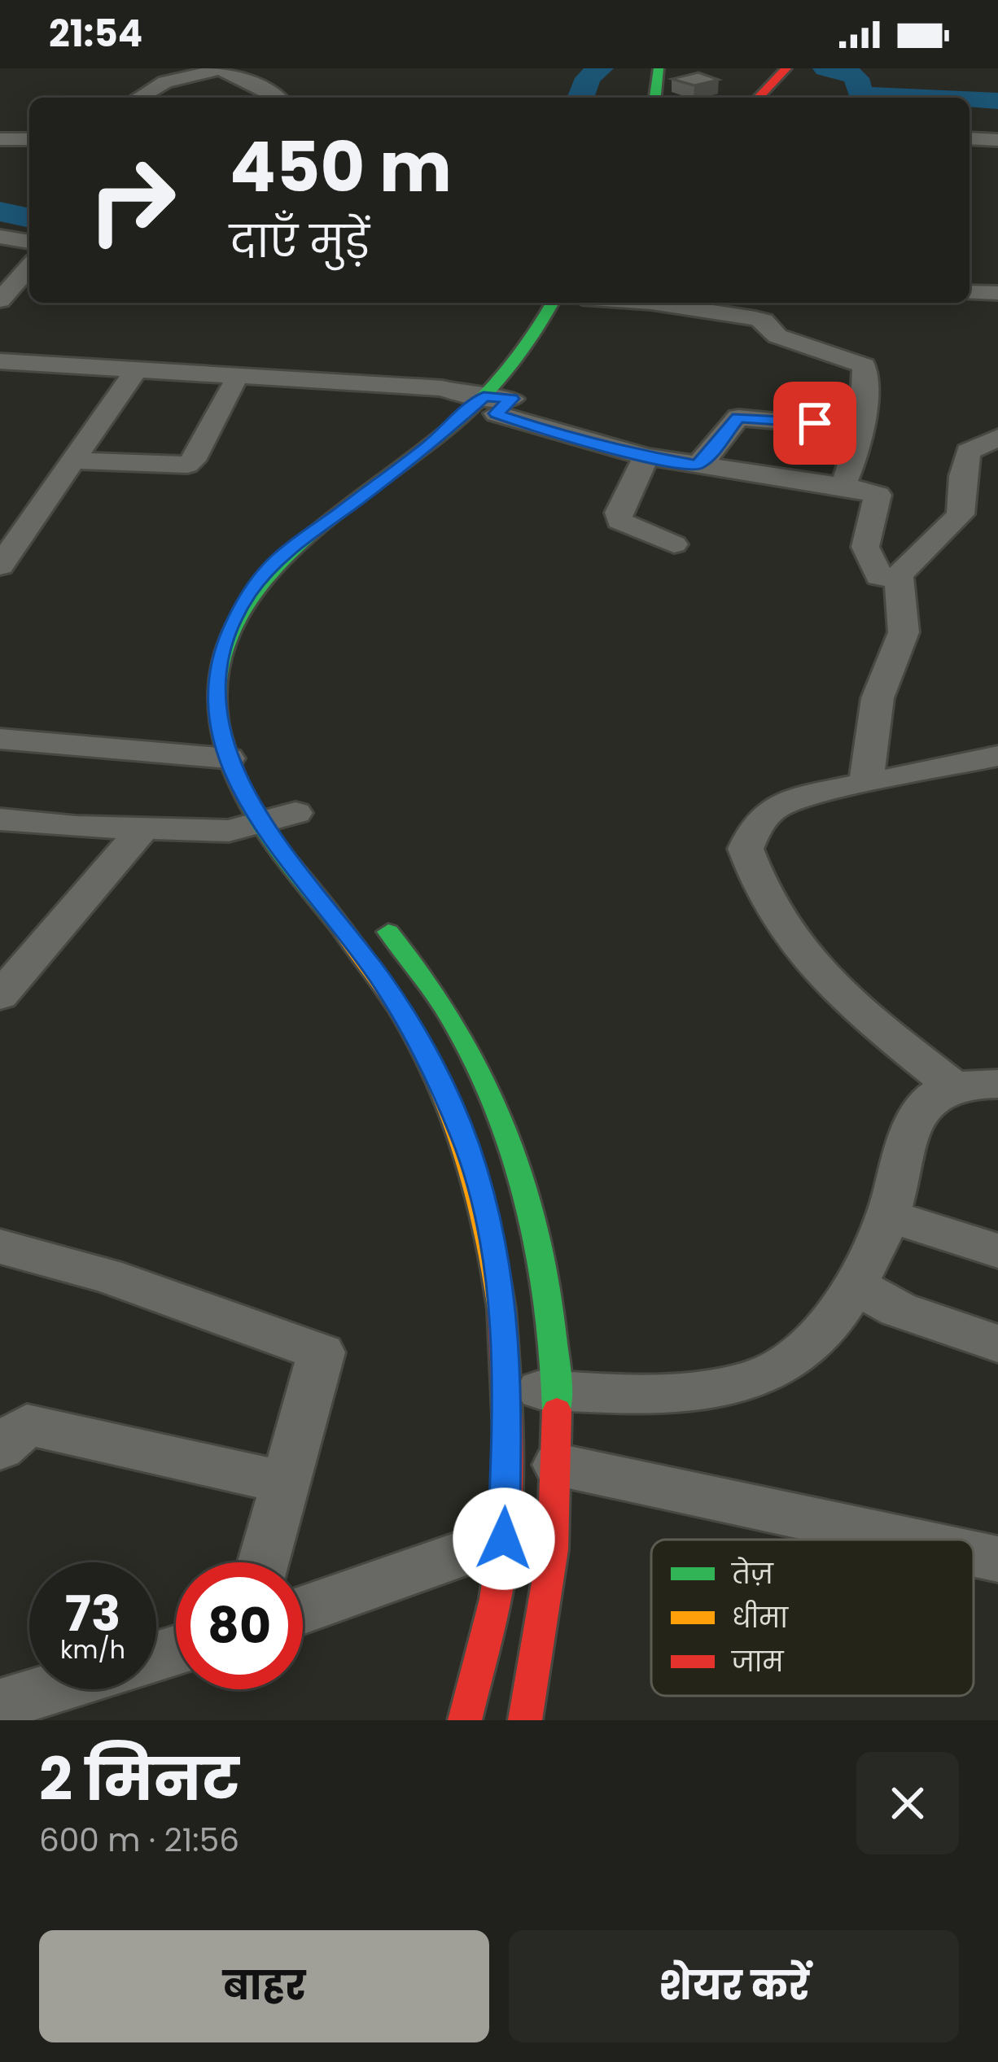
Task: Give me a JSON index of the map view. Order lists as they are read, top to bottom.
{
  "legend": ["तेज़", "धीमा", "जाम"],
  "page": {
    "status": "21:54",
    "turn": ["450 m", "दाएँ मुड़ें"],
    "speed": "73 km/h",
    "limit": "80",
    "heading": ["2 मिनट", "600 m · 21:56"],
    "buttons": ["बाहर", "शेयर करें"]
  }
}
